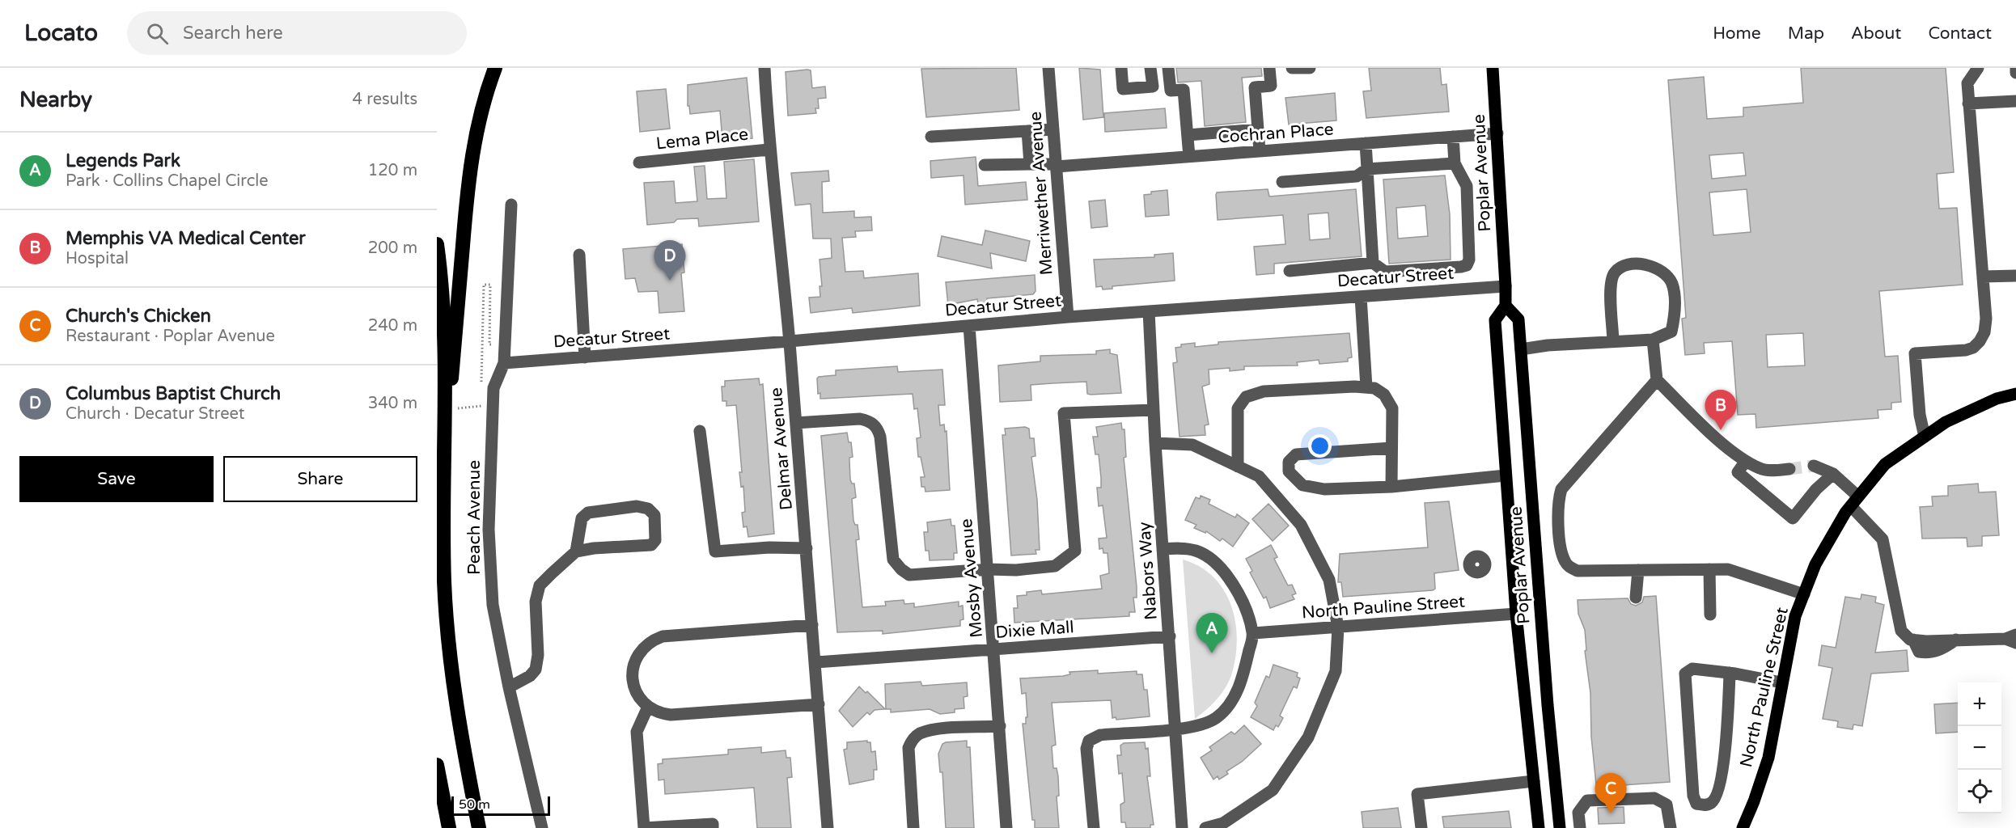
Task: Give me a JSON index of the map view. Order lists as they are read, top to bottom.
{
  "streets": {
    "main road": ["Poplar Avenue", "North Pauline Street"],
    "street": [
      "Cochran Place",
      "Lema Place",
      "Merriwether Avenue",
      "Decatur Street",
      "Delmar Avenue",
      "Peach Avenue",
      "Nabors Way",
      "Mosby Avenue",
      "Dixie Mall"
    ]
  },
  "crossings": [
    ["Cochran Place", "Poplar Avenue"],
    ["Cochran Place", "Merriwether Avenue"],
    ["Lema Place", "Delmar Avenue"],
    ["Poplar Avenue", "Decatur Street"],
    ["Poplar Avenue", "North Pauline Street"],
    ["Merriwether Avenue", "Decatur Street"],
    ["Decatur Street", "Delmar Avenue"],
    ["Decatur Street", "Peach Avenue"],
    ["Decatur Street", "Nabors Way"],
    ["Decatur Street", "Mosby Avenue"],
    ["Delmar Avenue", "Dixie Mall"],
    ["Nabors Way", "Dixie Mall"],
    ["Mosby Avenue", "Dixie Mall"]
  ],
  "scale_bar": "50 m",
  "page": {
    "header": "Locato",
    "search": "Search here",
    "nav": [
      "Home",
      "Map",
      "About",
      "Contact"
    ],
    "heading": ["Nearby", "4 results"],
    "list": [
      {
        "mark": "A",
        "name": "Legends Park",
        "note": "Park · Collins Chapel Circle",
        "value": "120 m"
      },
      {
        "mark": "B",
        "name": "Memphis VA Medical Center",
        "note": "Hospital",
        "value": "200 m"
      },
      {
        "mark": "C",
        "name": "Church's Chicken",
        "note": "Restaurant · Poplar Avenue",
        "value": "240 m"
      },
      {
        "mark": "D",
        "name": "Columbus Baptist Church",
        "note": "Church · Decatur Street",
        "value": "340 m"
      }
    ],
    "pins": [
      "D",
      "B",
      "A",
      "C"
    ],
    "buttons": ["Save", "Share"],
    "map_buttons": ["+", "−"],
    "scale": "50 m"
  }
}
